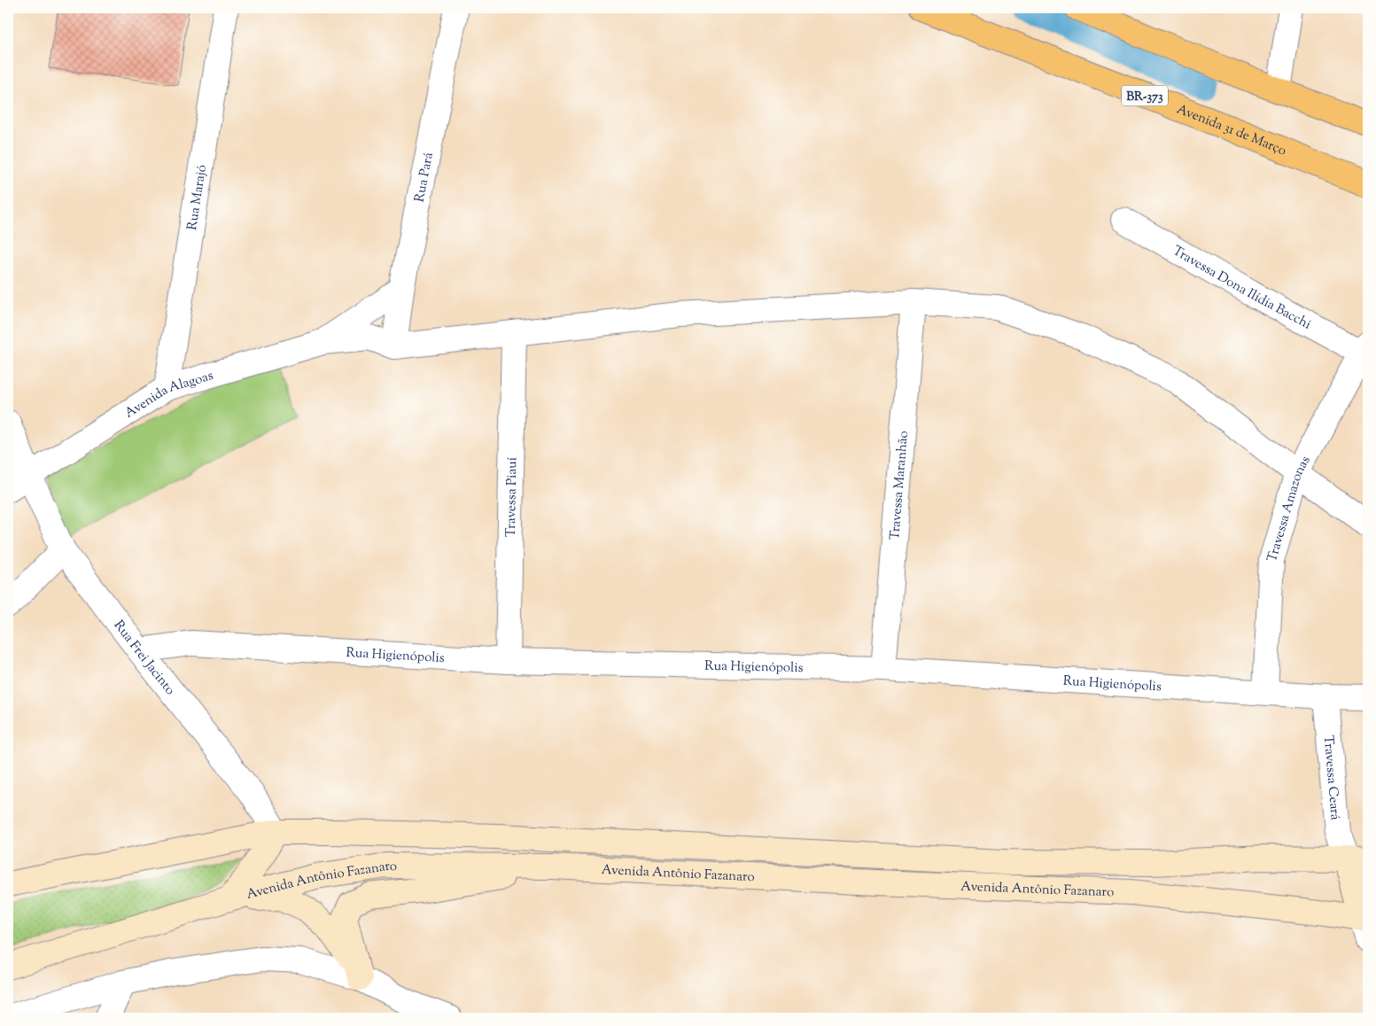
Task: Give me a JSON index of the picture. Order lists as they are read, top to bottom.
{
  "streets": {
    "main road": ["BR-373", "Avenida 31 de Março", "Avenida Antônio Fazanaro"],
    "street": [
      "Rua Pará",
      "Rua Marajó",
      "Travessa Dona Ilídia Bacchi",
      "Avenida Alagoas",
      "Travessa Maranhão",
      "Travessa Piauí",
      "Travessa Amazonas",
      "Rua Higienópolis",
      "Rua Frei Jacinto",
      "Travessa Ceará"
    ]
  },
  "crossings": [
    ["Rua Pará", "Avenida Alagoas"],
    ["Rua Marajó", "Avenida Alagoas"],
    ["Travessa Dona Ilídia Bacchi", "Travessa Amazonas"],
    ["Avenida Alagoas", "Rua Frei Jacinto"],
    ["Travessa Maranhão", "Rua Higienópolis"],
    ["Travessa Piauí", "Rua Higienópolis"],
    ["Travessa Amazonas", "Rua Higienópolis"],
    ["Rua Higienópolis", "Rua Frei Jacinto"],
    ["Rua Higienópolis", "Travessa Ceará"],
    ["Rua Frei Jacinto", "Avenida Antônio Fazanaro"],
    ["Travessa Ceará", "Avenida Antônio Fazanaro"]
  ]
}
